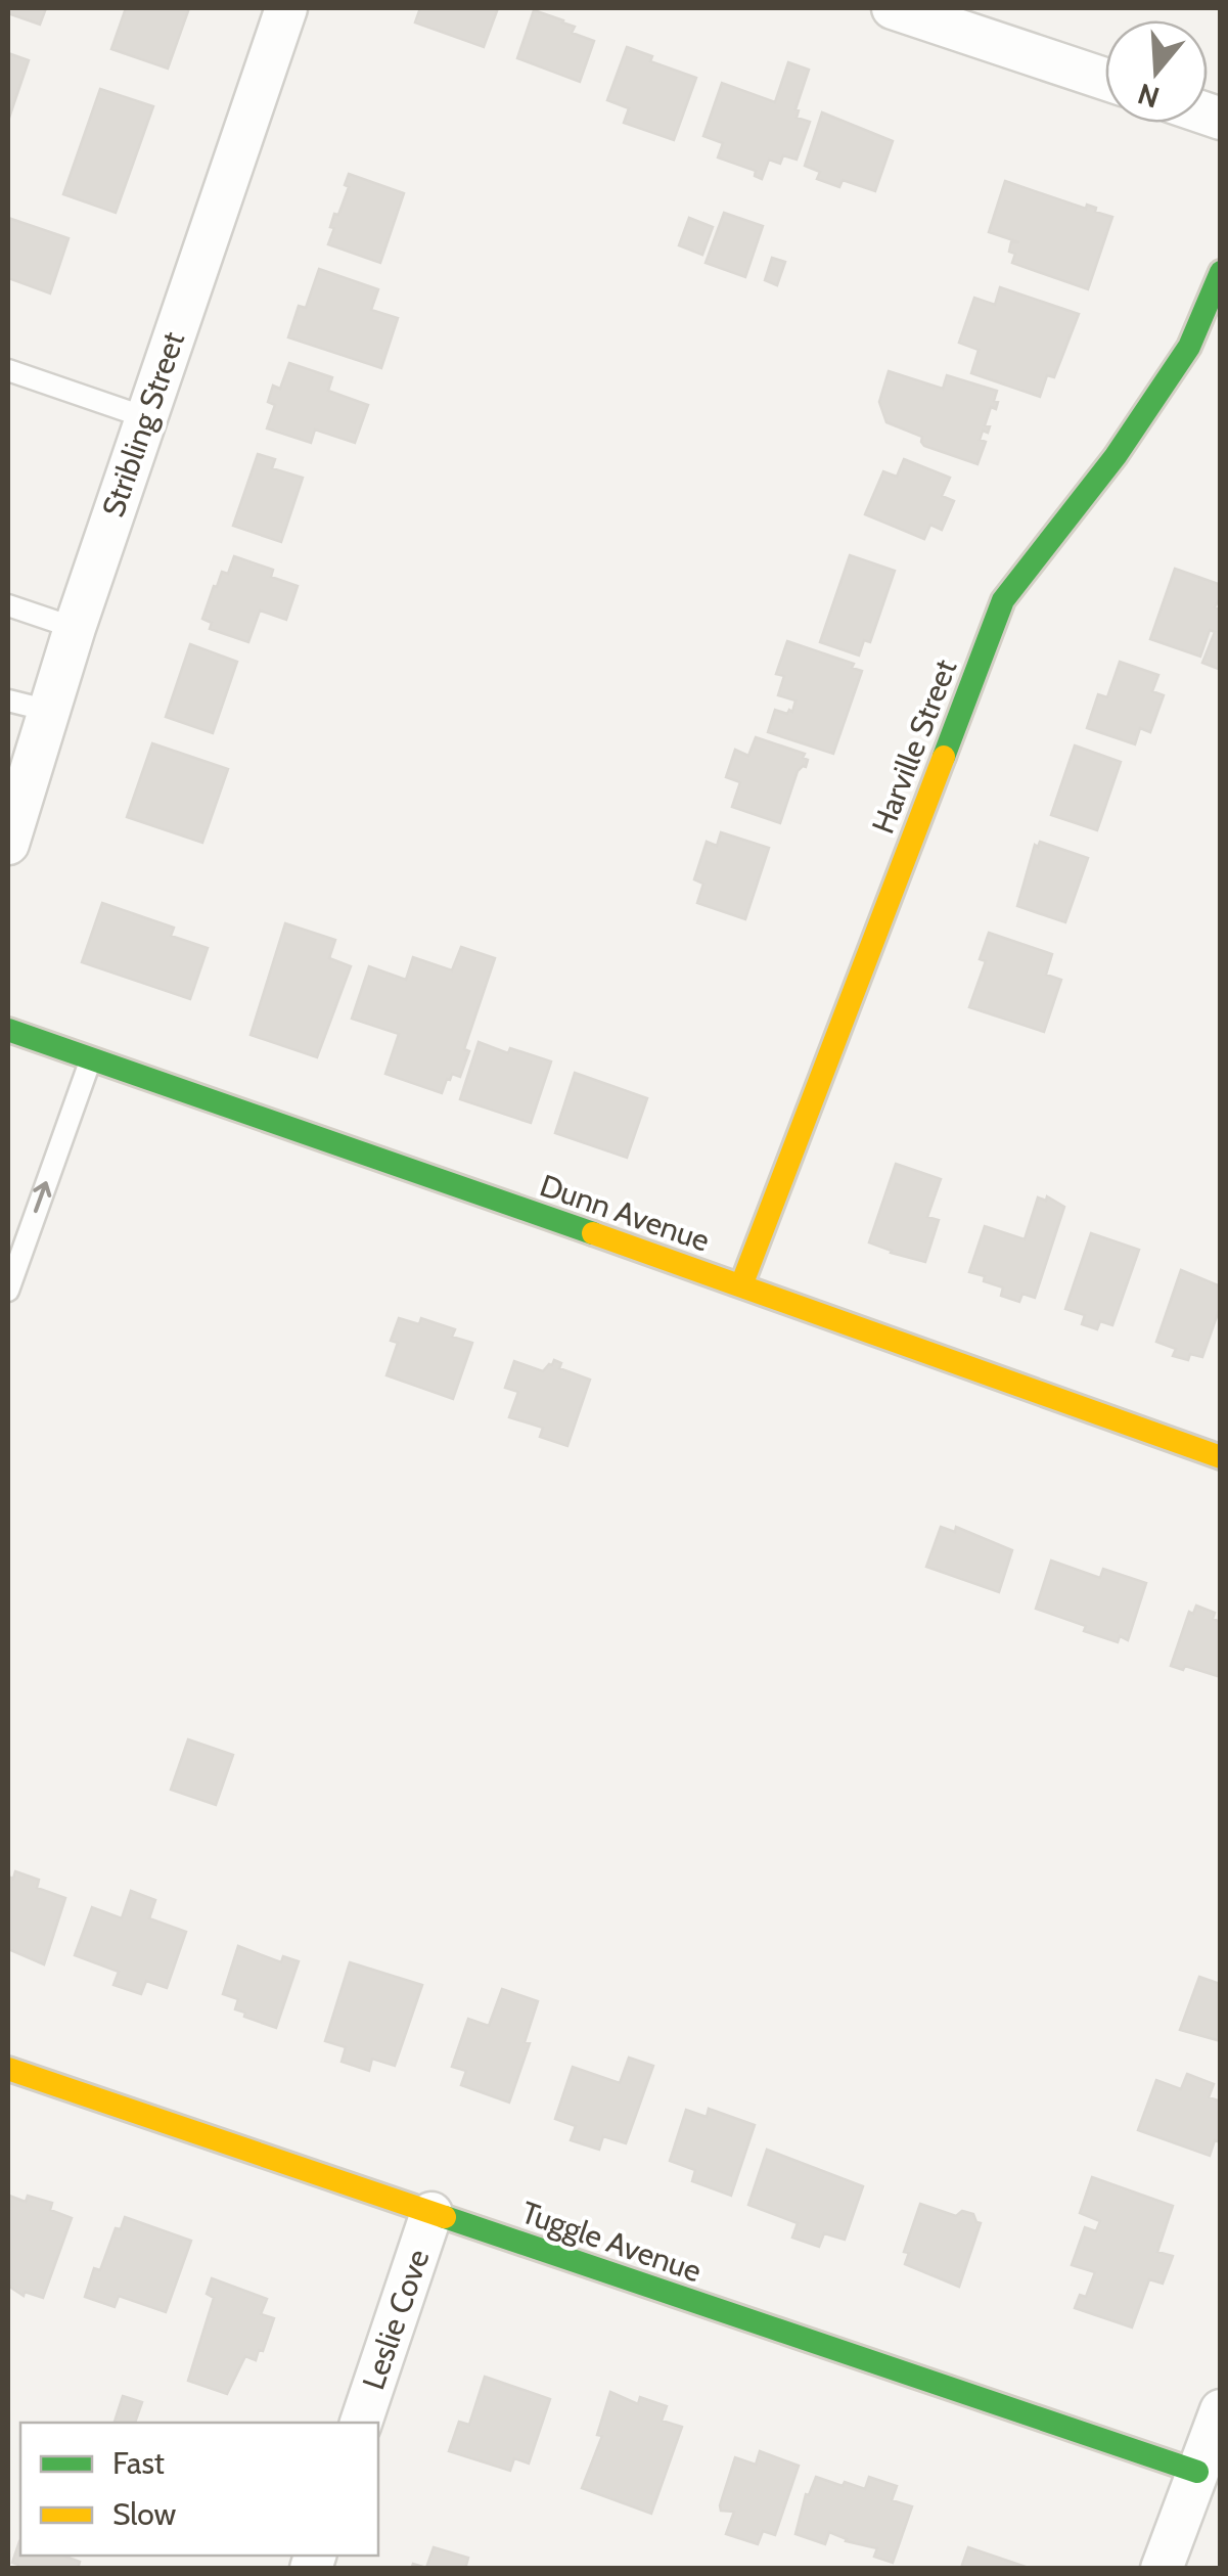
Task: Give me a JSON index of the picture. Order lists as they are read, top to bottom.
{
  "streets": {
    "street": [
      "Stribling Street",
      "Harville Street",
      "Dunn Avenue",
      "Tuggle Avenue",
      "Leslie Cove"
    ]
  },
  "crossings": [
    ["Harville Street", "Dunn Avenue"],
    ["Tuggle Avenue", "Leslie Cove"]
  ],
  "legend": ["Fast", "Slow"],
  "north": "bottom"
}
